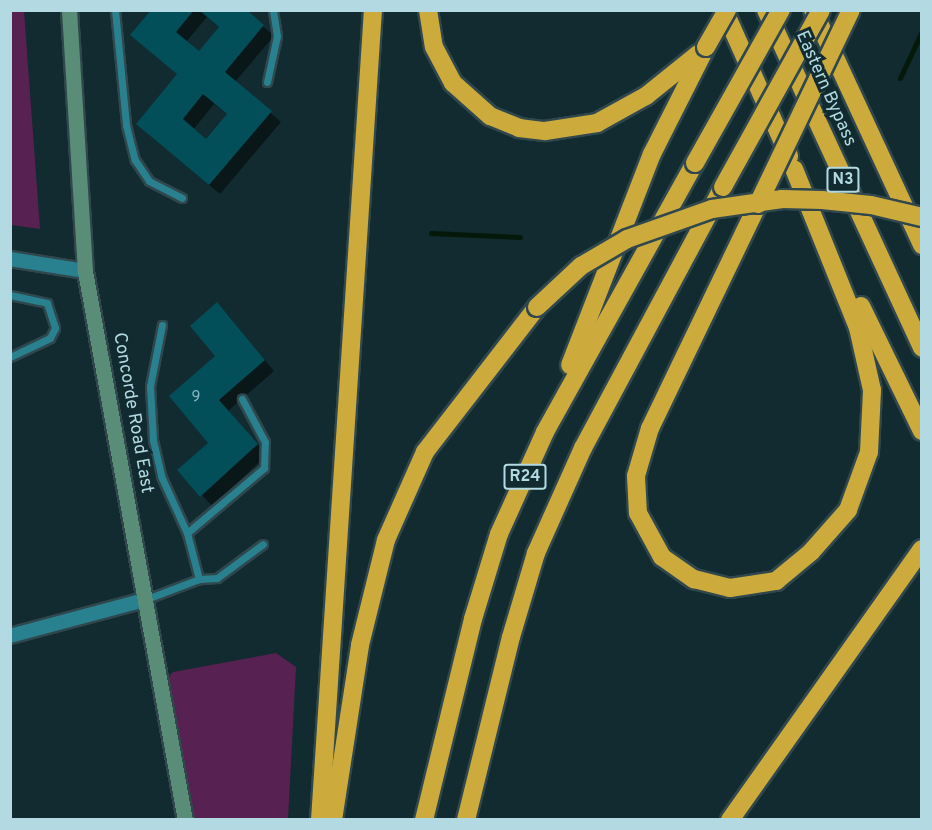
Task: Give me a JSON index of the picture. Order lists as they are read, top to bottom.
{
  "streets": {
    "highway": ["Eastern Bypass", "N3", "R24"],
    "main road": ["Concorde Road East"]
  },
  "house_numbers": ["9"]
}
